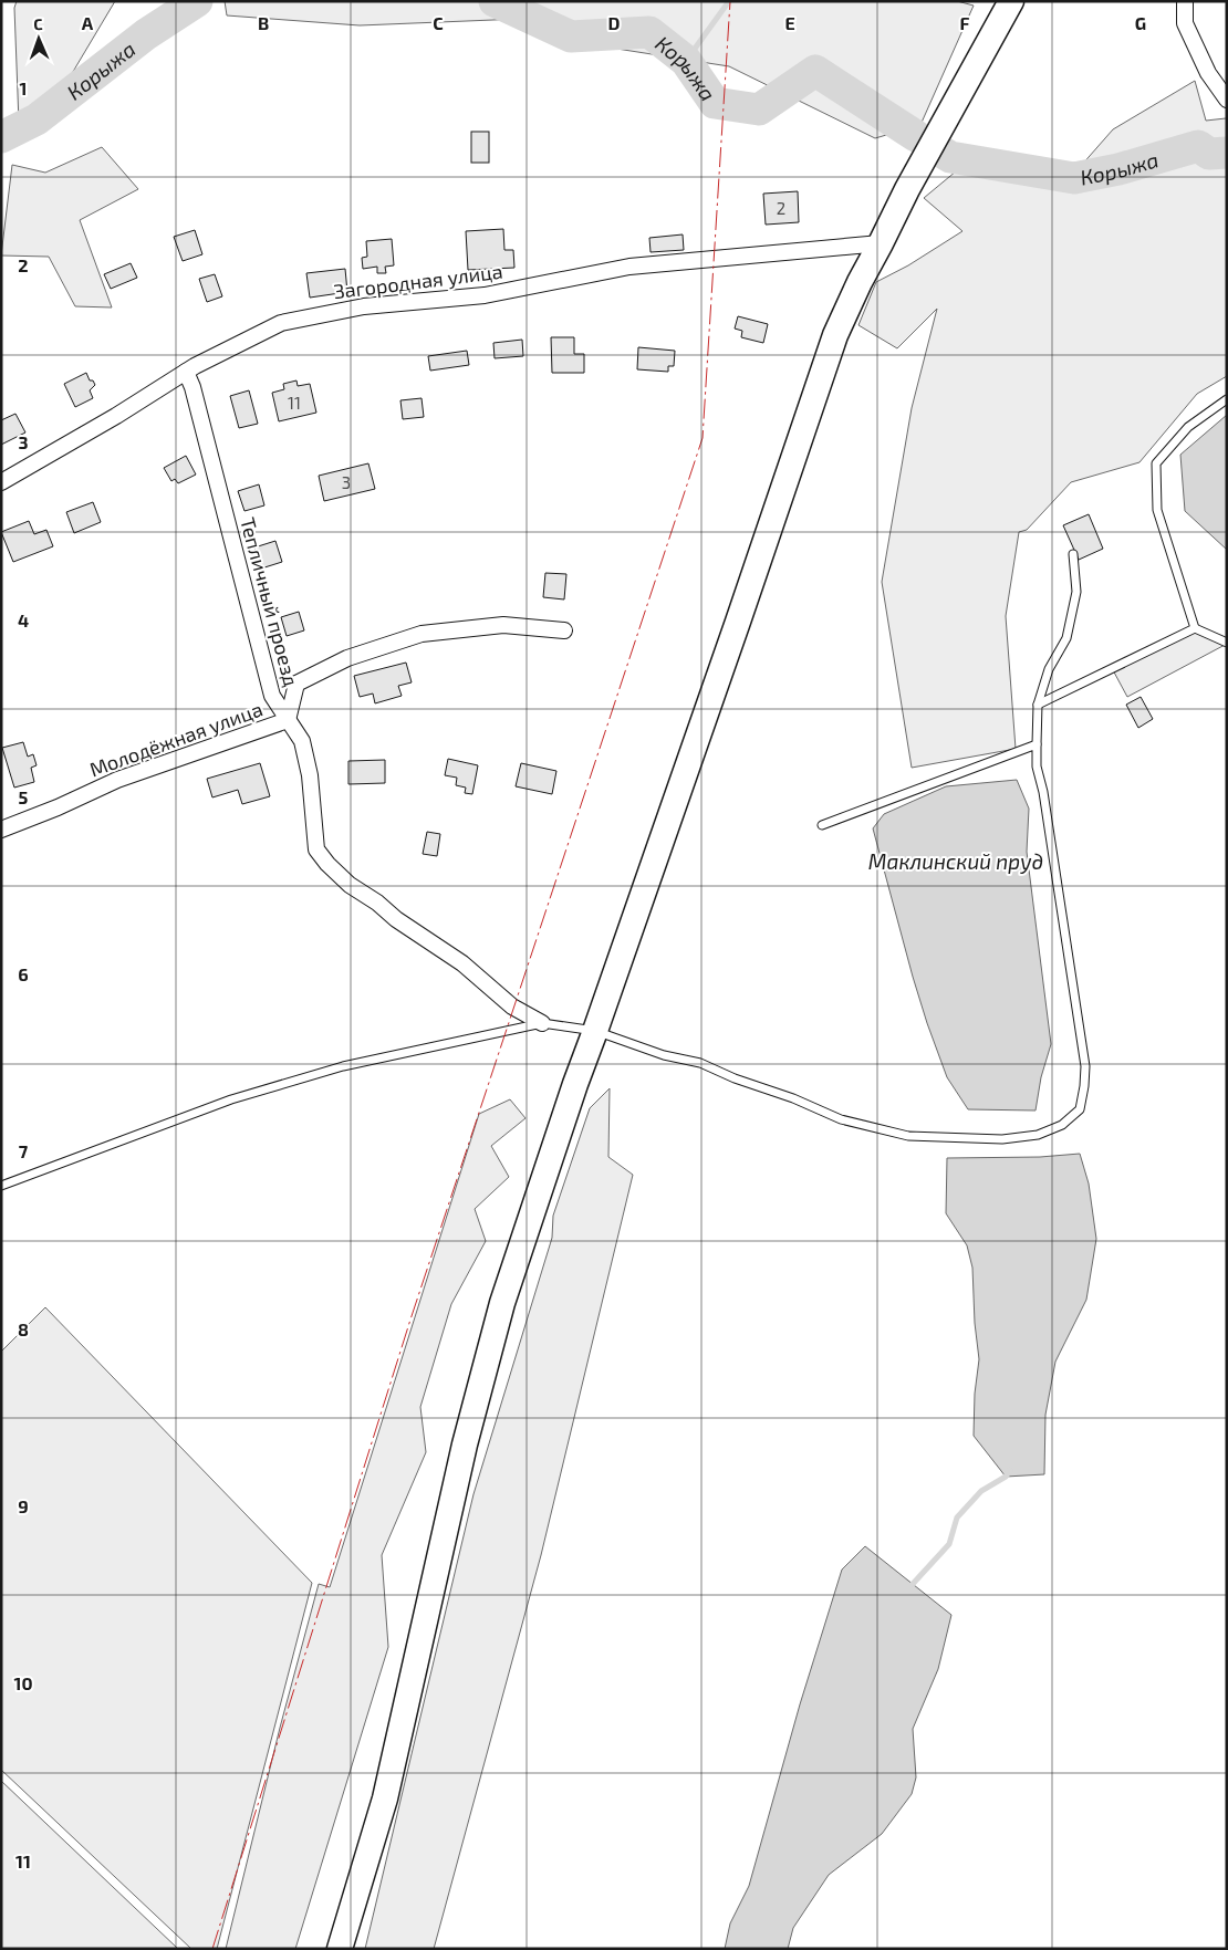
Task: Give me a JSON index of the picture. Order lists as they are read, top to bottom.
{
  "streets": {
    "street": ["Загородная улица", "Тепличный проезд", "Молодёжная улица"]
  },
  "crossings": [
    ["Загородная улица", "Тепличный проезд"],
    ["Тепличный проезд", "Молодёжная улица"]
  ],
  "water": ["Корыжа", "Маклинский пруд"],
  "house_numbers": ["2", "11", "3"],
  "north": "top",
  "grid": {
    "columns": [
      "A",
      "B",
      "C",
      "D",
      "E",
      "F",
      "G"
    ],
    "rows": [
      "1",
      "2",
      "3",
      "4",
      "5",
      "6",
      "7",
      "8",
      "9",
      "10",
      "11"
    ]
  }
}
